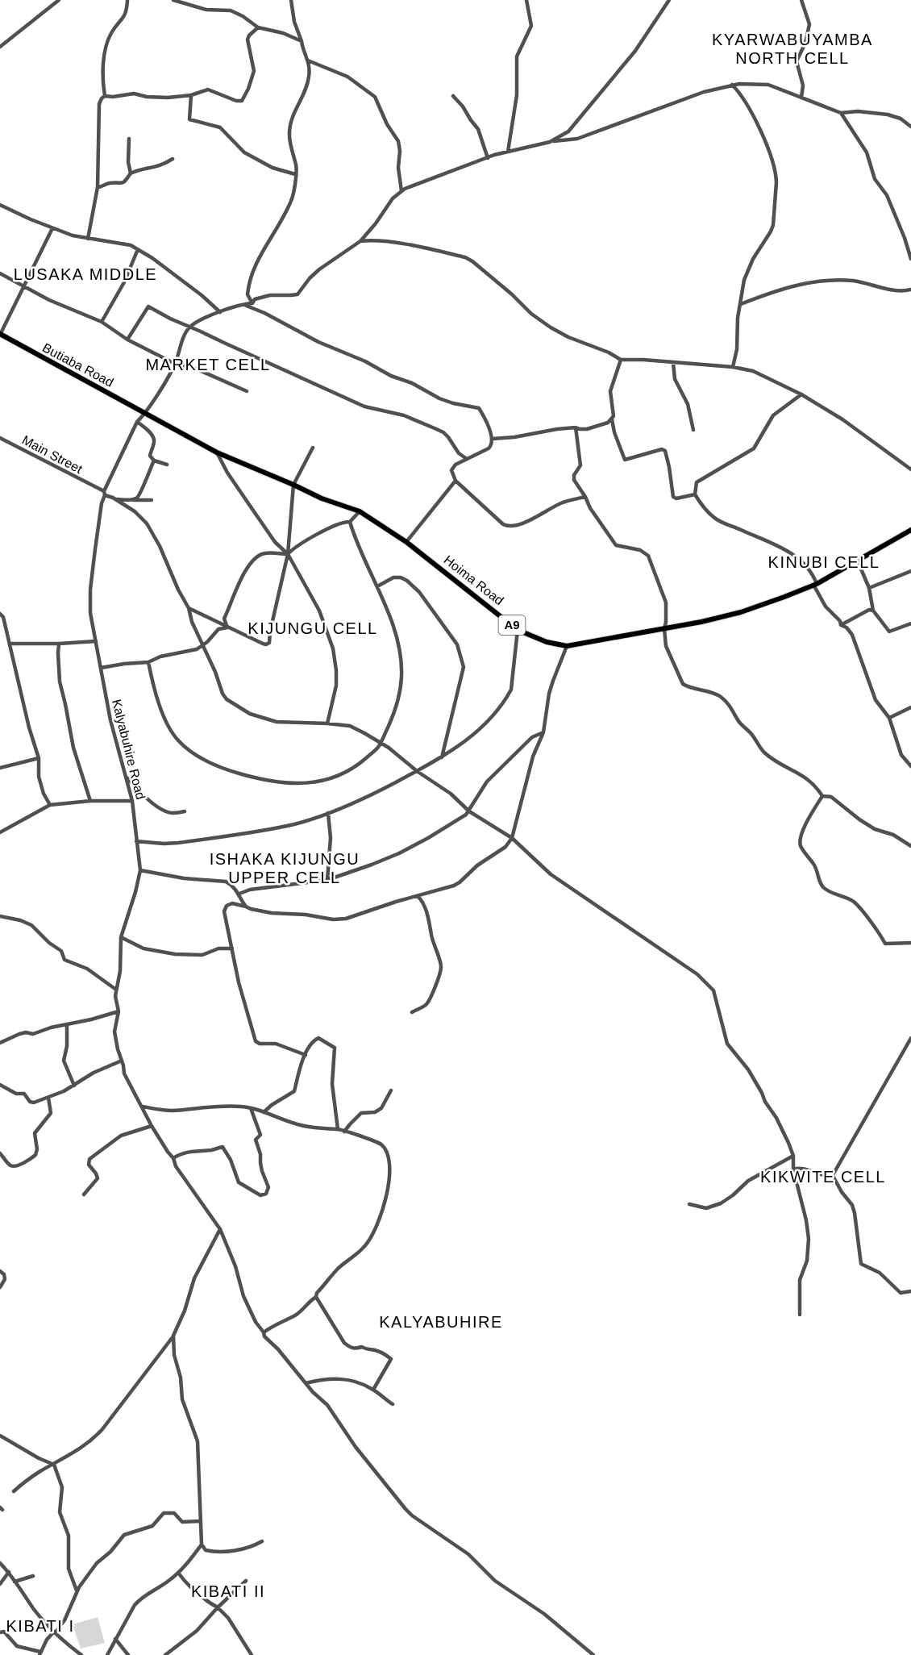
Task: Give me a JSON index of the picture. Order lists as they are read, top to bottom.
{
  "streets": {
    "main road": ["Butiaba Road", "Hoima Road", "A9"],
    "street": ["Main Street", "Kalyabuhire Road"]
  },
  "crossings": [
    ["Butiaba Road", "Hoima Road"],
    ["Butiaba Road", "Kalyabuhire Road"],
    ["Main Street", "Kalyabuhire Road"],
    ["Hoima Road", "Kalyabuhire Road"]
  ],
  "districts": [
    "KYARWABUYAMBA NORTH CELL",
    "LUSAKA MIDDLE",
    "MARKET CELL",
    "KINUBI CELL",
    "KIJUNGU CELL",
    "ISHAKA KIJUNGU UPPER CELL",
    "KIKWITE CELL",
    "KALYABUHIRE",
    "KIBATI II",
    "KIBATI I"
  ]
}
